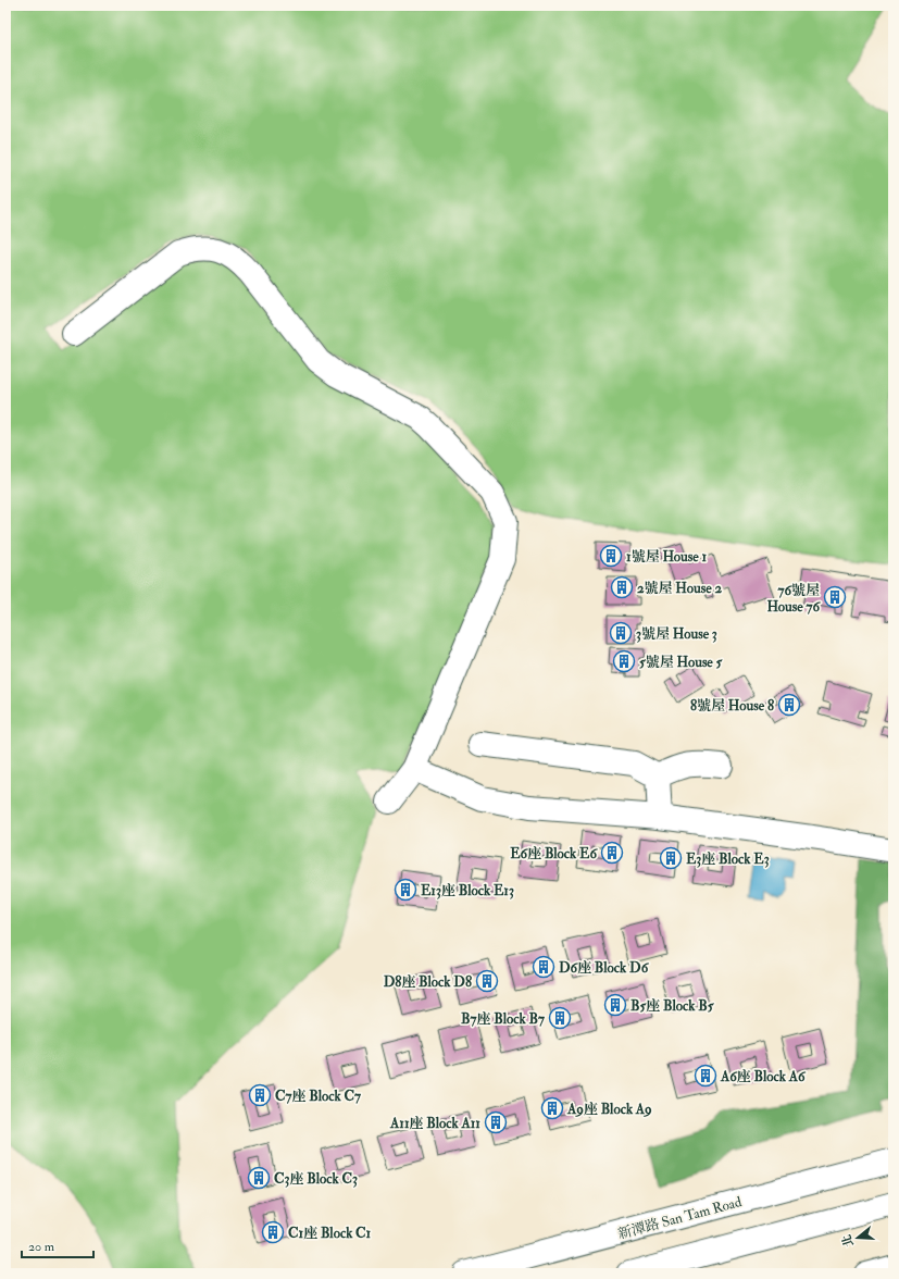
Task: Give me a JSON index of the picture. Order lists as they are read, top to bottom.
{
  "streets": {
    "main road": ["新潭路 San Tam Road"]
  },
  "places": {
    "building": [
      "1號屋 House 1",
      "2號屋 House 2",
      "76號屋 House 76",
      "3號屋 House 3",
      "5號屋 House 5",
      "8號屋 House 8",
      "E6座 Block E6",
      "E3座 Block E3",
      "E13座 Block E13",
      "D6座 Block D6",
      "D8座 Block D8",
      "B5座 Block B5",
      "B7座 Block B7",
      "A6座 Block A6",
      "C7座 Block C7",
      "A9座 Block A9",
      "A11座 Block A11",
      "C3座 Block C3",
      "C1座 Block C1"
    ]
  },
  "scale_bar": "20 m",
  "north": "left"
}
